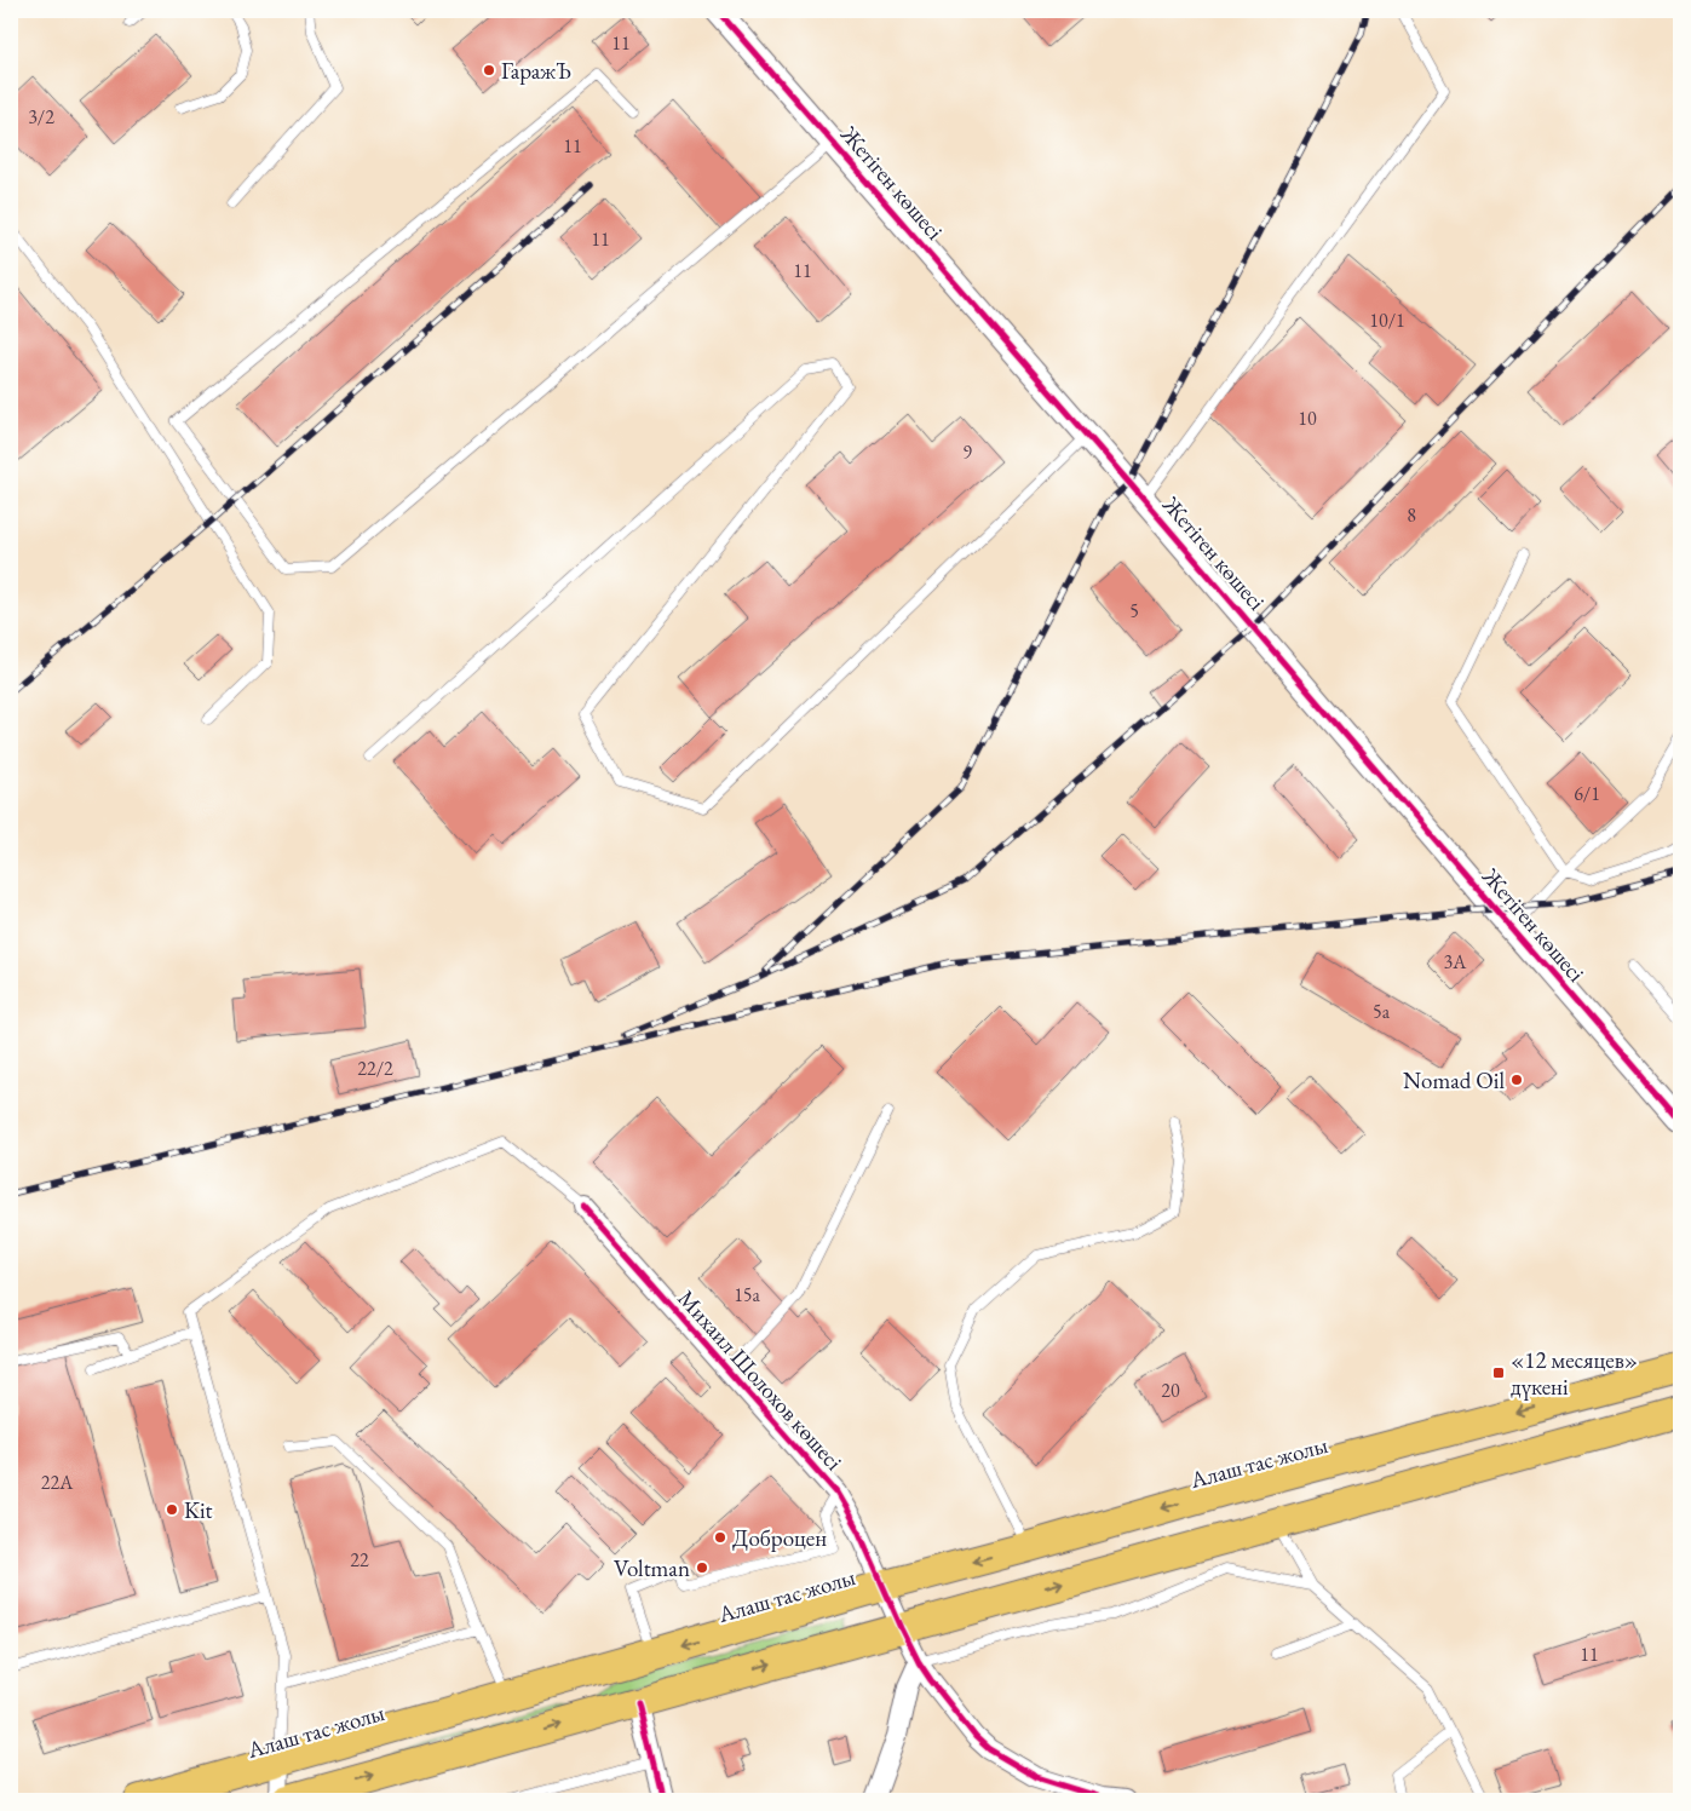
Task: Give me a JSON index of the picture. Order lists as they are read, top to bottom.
{
  "streets": {
    "main road": ["Алаш тас жолы"],
    "street": ["Жетіген көшесі", "Михаил Шолохов көшесі"]
  },
  "crossings": [
    ["Михаил Шолохов көшесі", "Алаш тас жолы"]
  ],
  "places": {
    "other": [
      "ГаражЪ",
      "Nomad Oil",
      "Kit",
      "Доброцен",
      "Voltman"
    ],
    "transit": ["«12 месяцев» дүкені"]
  },
  "house_numbers": [
    "11",
    "3/2",
    "11",
    "11",
    "11",
    "10/1",
    "10",
    "9",
    "8",
    "5",
    "6/1",
    "3А",
    "5а",
    "22/2",
    "15а",
    "20",
    "22А",
    "22",
    "11"
  ]
}
